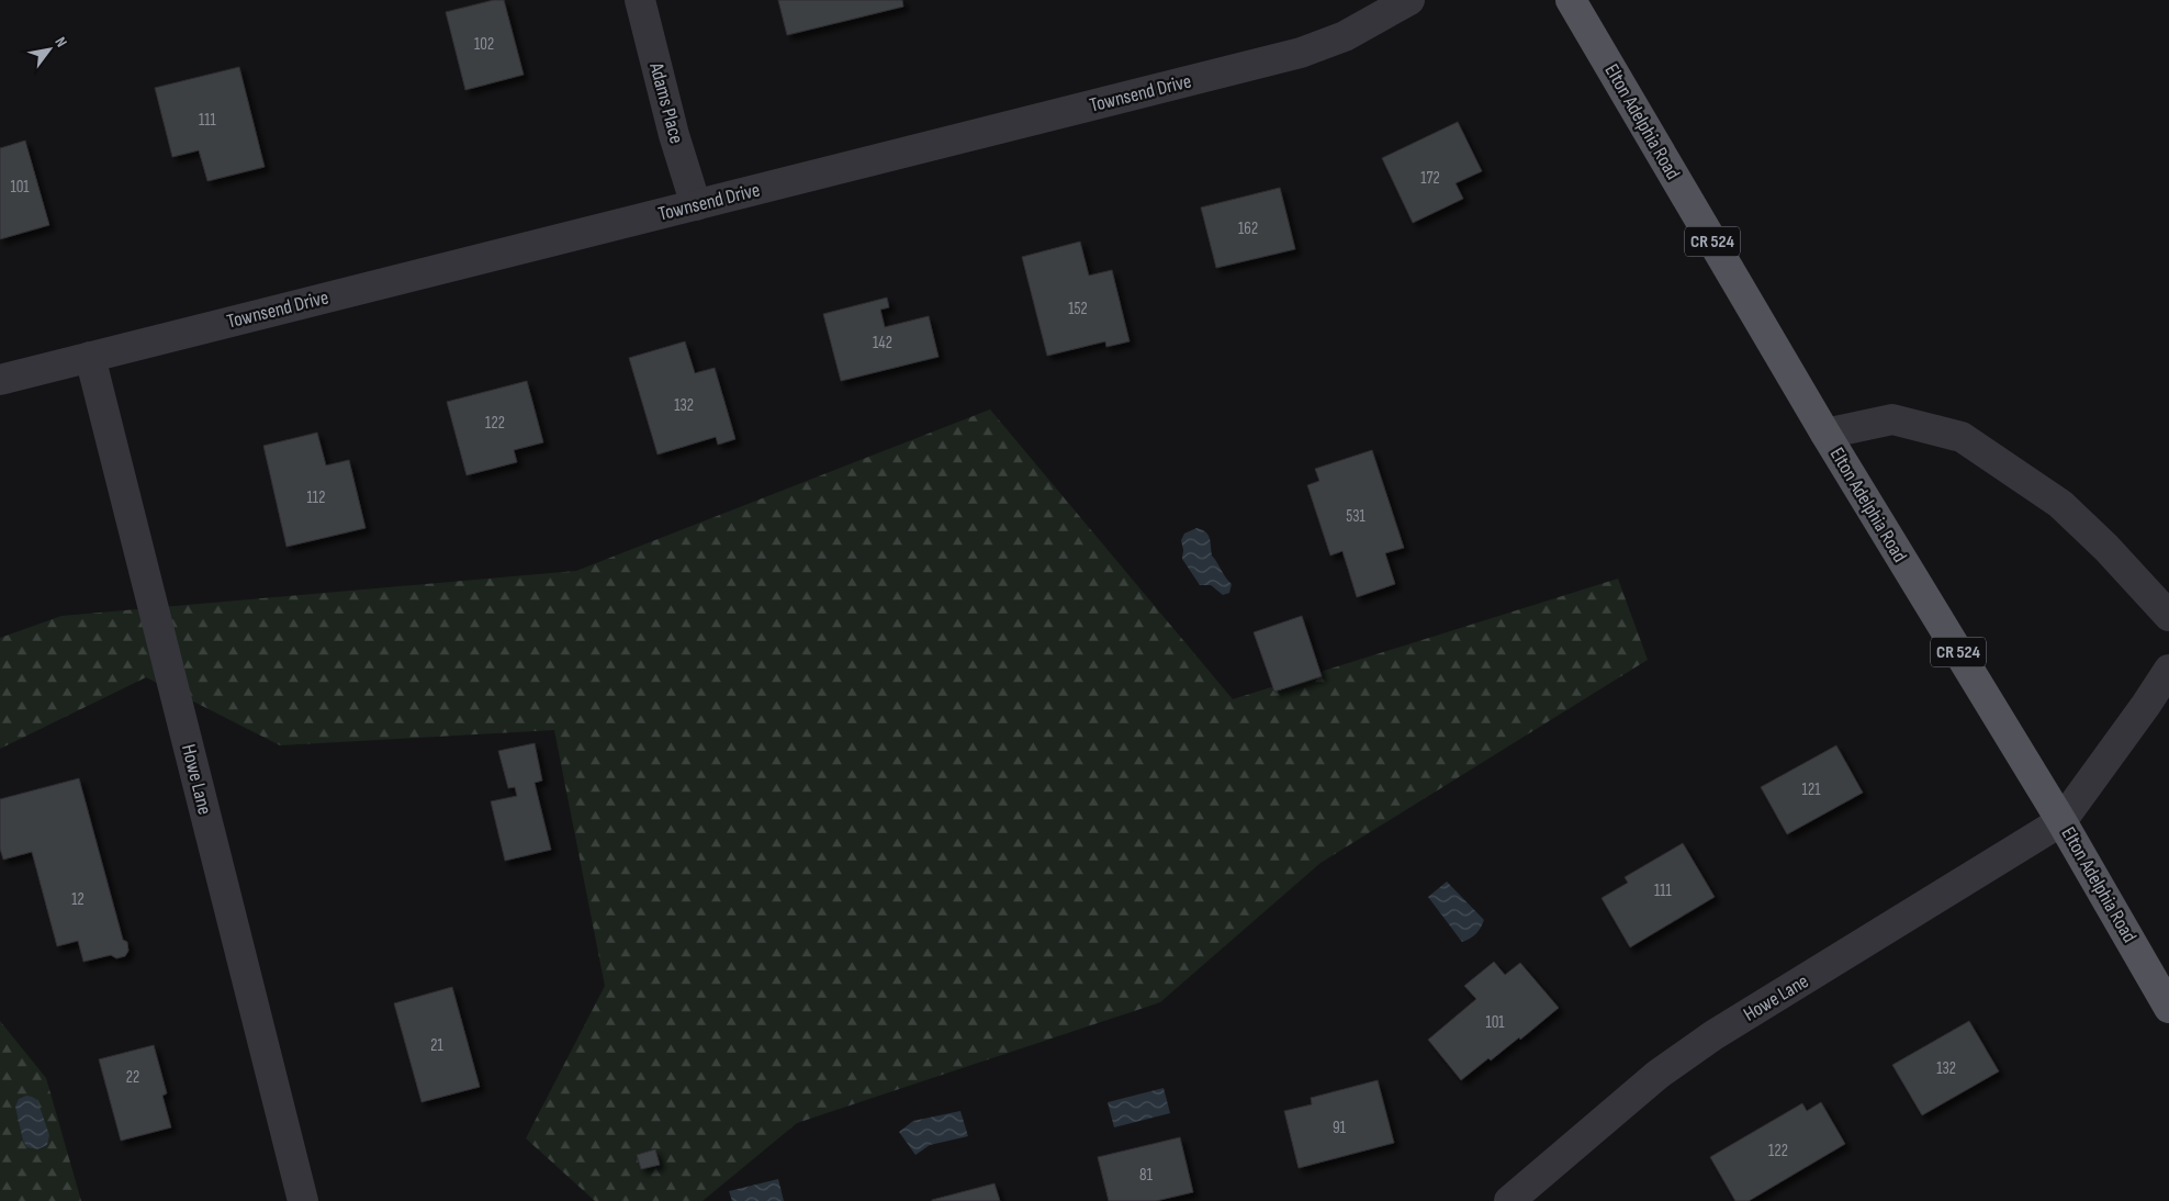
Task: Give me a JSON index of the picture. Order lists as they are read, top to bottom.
{
  "streets": {
    "main road": ["Elton Adelphia Road", "CR 524"],
    "street": ["Townsend Drive", "Adams Place", "Howe Lane"]
  },
  "crossings": [
    ["Townsend Drive", "Adams Place"],
    ["Townsend Drive", "Howe Lane"],
    ["Elton Adelphia Road", "Howe Lane"]
  ],
  "house_numbers": [
    "102",
    "111",
    "172",
    "101",
    "162",
    "152",
    "142",
    "132",
    "122",
    "112",
    "531",
    "121",
    "111",
    "12",
    "101",
    "21",
    "132",
    "22",
    "91",
    "122",
    "81"
  ],
  "north": "top right"
}
